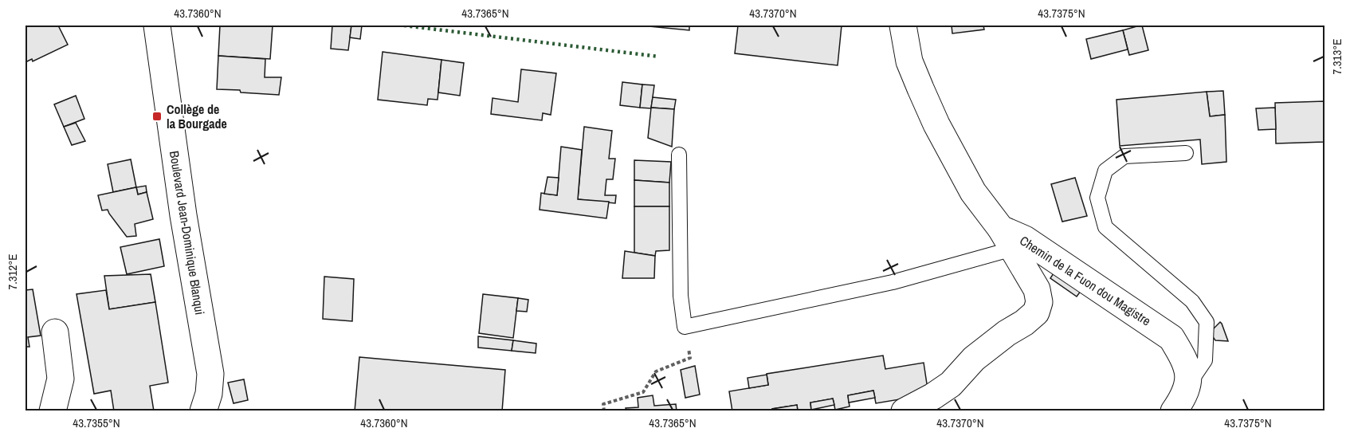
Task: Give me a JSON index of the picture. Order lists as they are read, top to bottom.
{
  "streets": {
    "street": ["Boulevard Jean-Dominique Blanqui", "Chemin de la Fuon dou Magistre"]
  },
  "places": {
    "transit": ["Collège de la Bourgade"]
  },
  "coordinates": [
    "43.7360°N",
    "43.7365°N",
    "43.7370°N",
    "43.7375°N",
    "7.313°E",
    "7.312°E",
    "43.7355°N"
  ]
}
